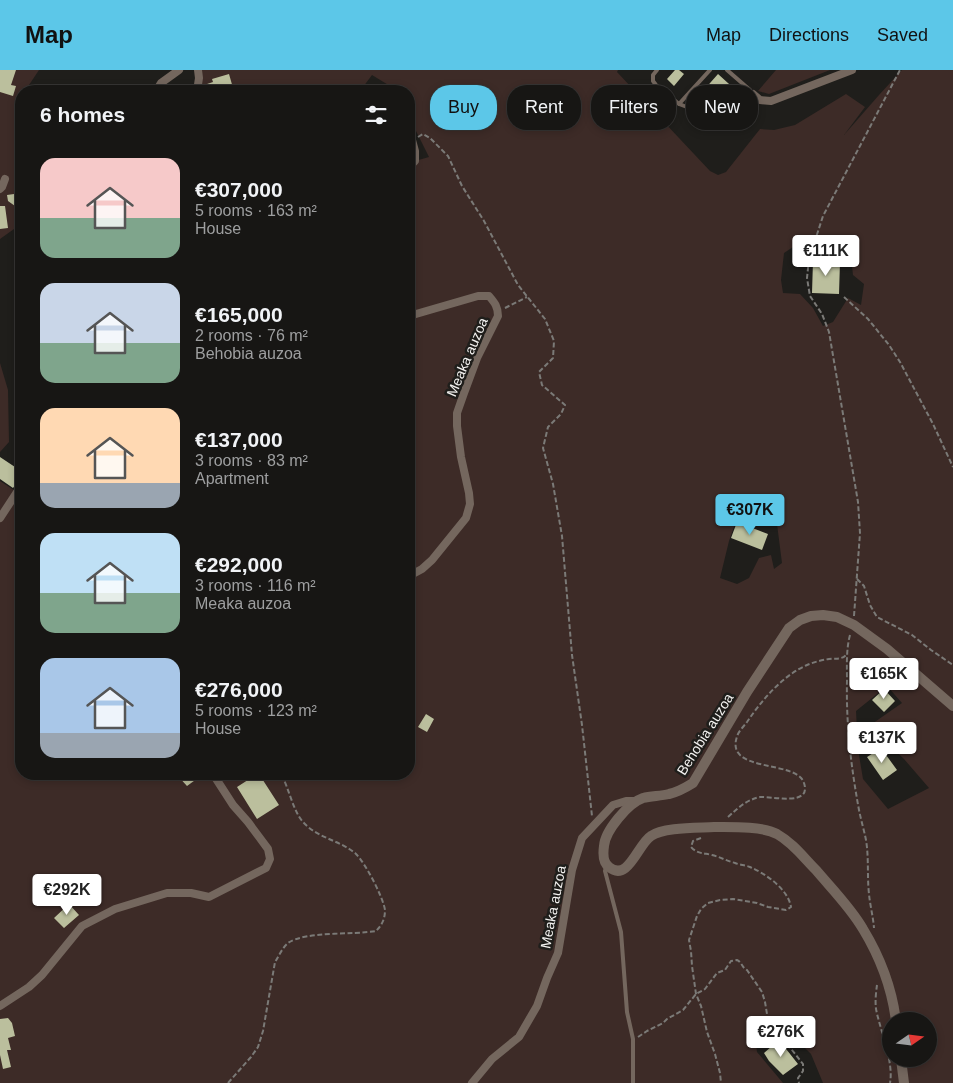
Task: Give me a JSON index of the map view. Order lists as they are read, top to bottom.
{
  "streets": {
    "street": ["Meaka auzoa", "Behobia auzoa"]
  },
  "crossings": [
    ["Meaka auzoa", "Behobia auzoa"]
  ],
  "north": "right",
  "page": {
    "header": "Map",
    "nav": ["Map", "Directions", "Saved"],
    "chip": [
      "Buy",
      "Rent",
      "Filters",
      "New"
    ],
    "heading": "6 homes",
    "list": [
      {
        "name": "€307,000",
        "note": "5 rooms · 163 m² · House"
      },
      {
        "name": "€165,000",
        "note": "2 rooms · 76 m² · Behobia auzoa"
      },
      {
        "name": "€137,000",
        "note": "3 rooms · 83 m² · Apartment"
      },
      {
        "name": "€292,000",
        "note": "3 rooms · 116 m² · Meaka auzoa"
      },
      {
        "name": "€276,000",
        "note": "5 rooms · 123 m² · House"
      }
    ],
    "price": [
      "€111K",
      "€307K",
      "€165K",
      "€137K",
      "€292K",
      "€276K"
    ]
  }
}
